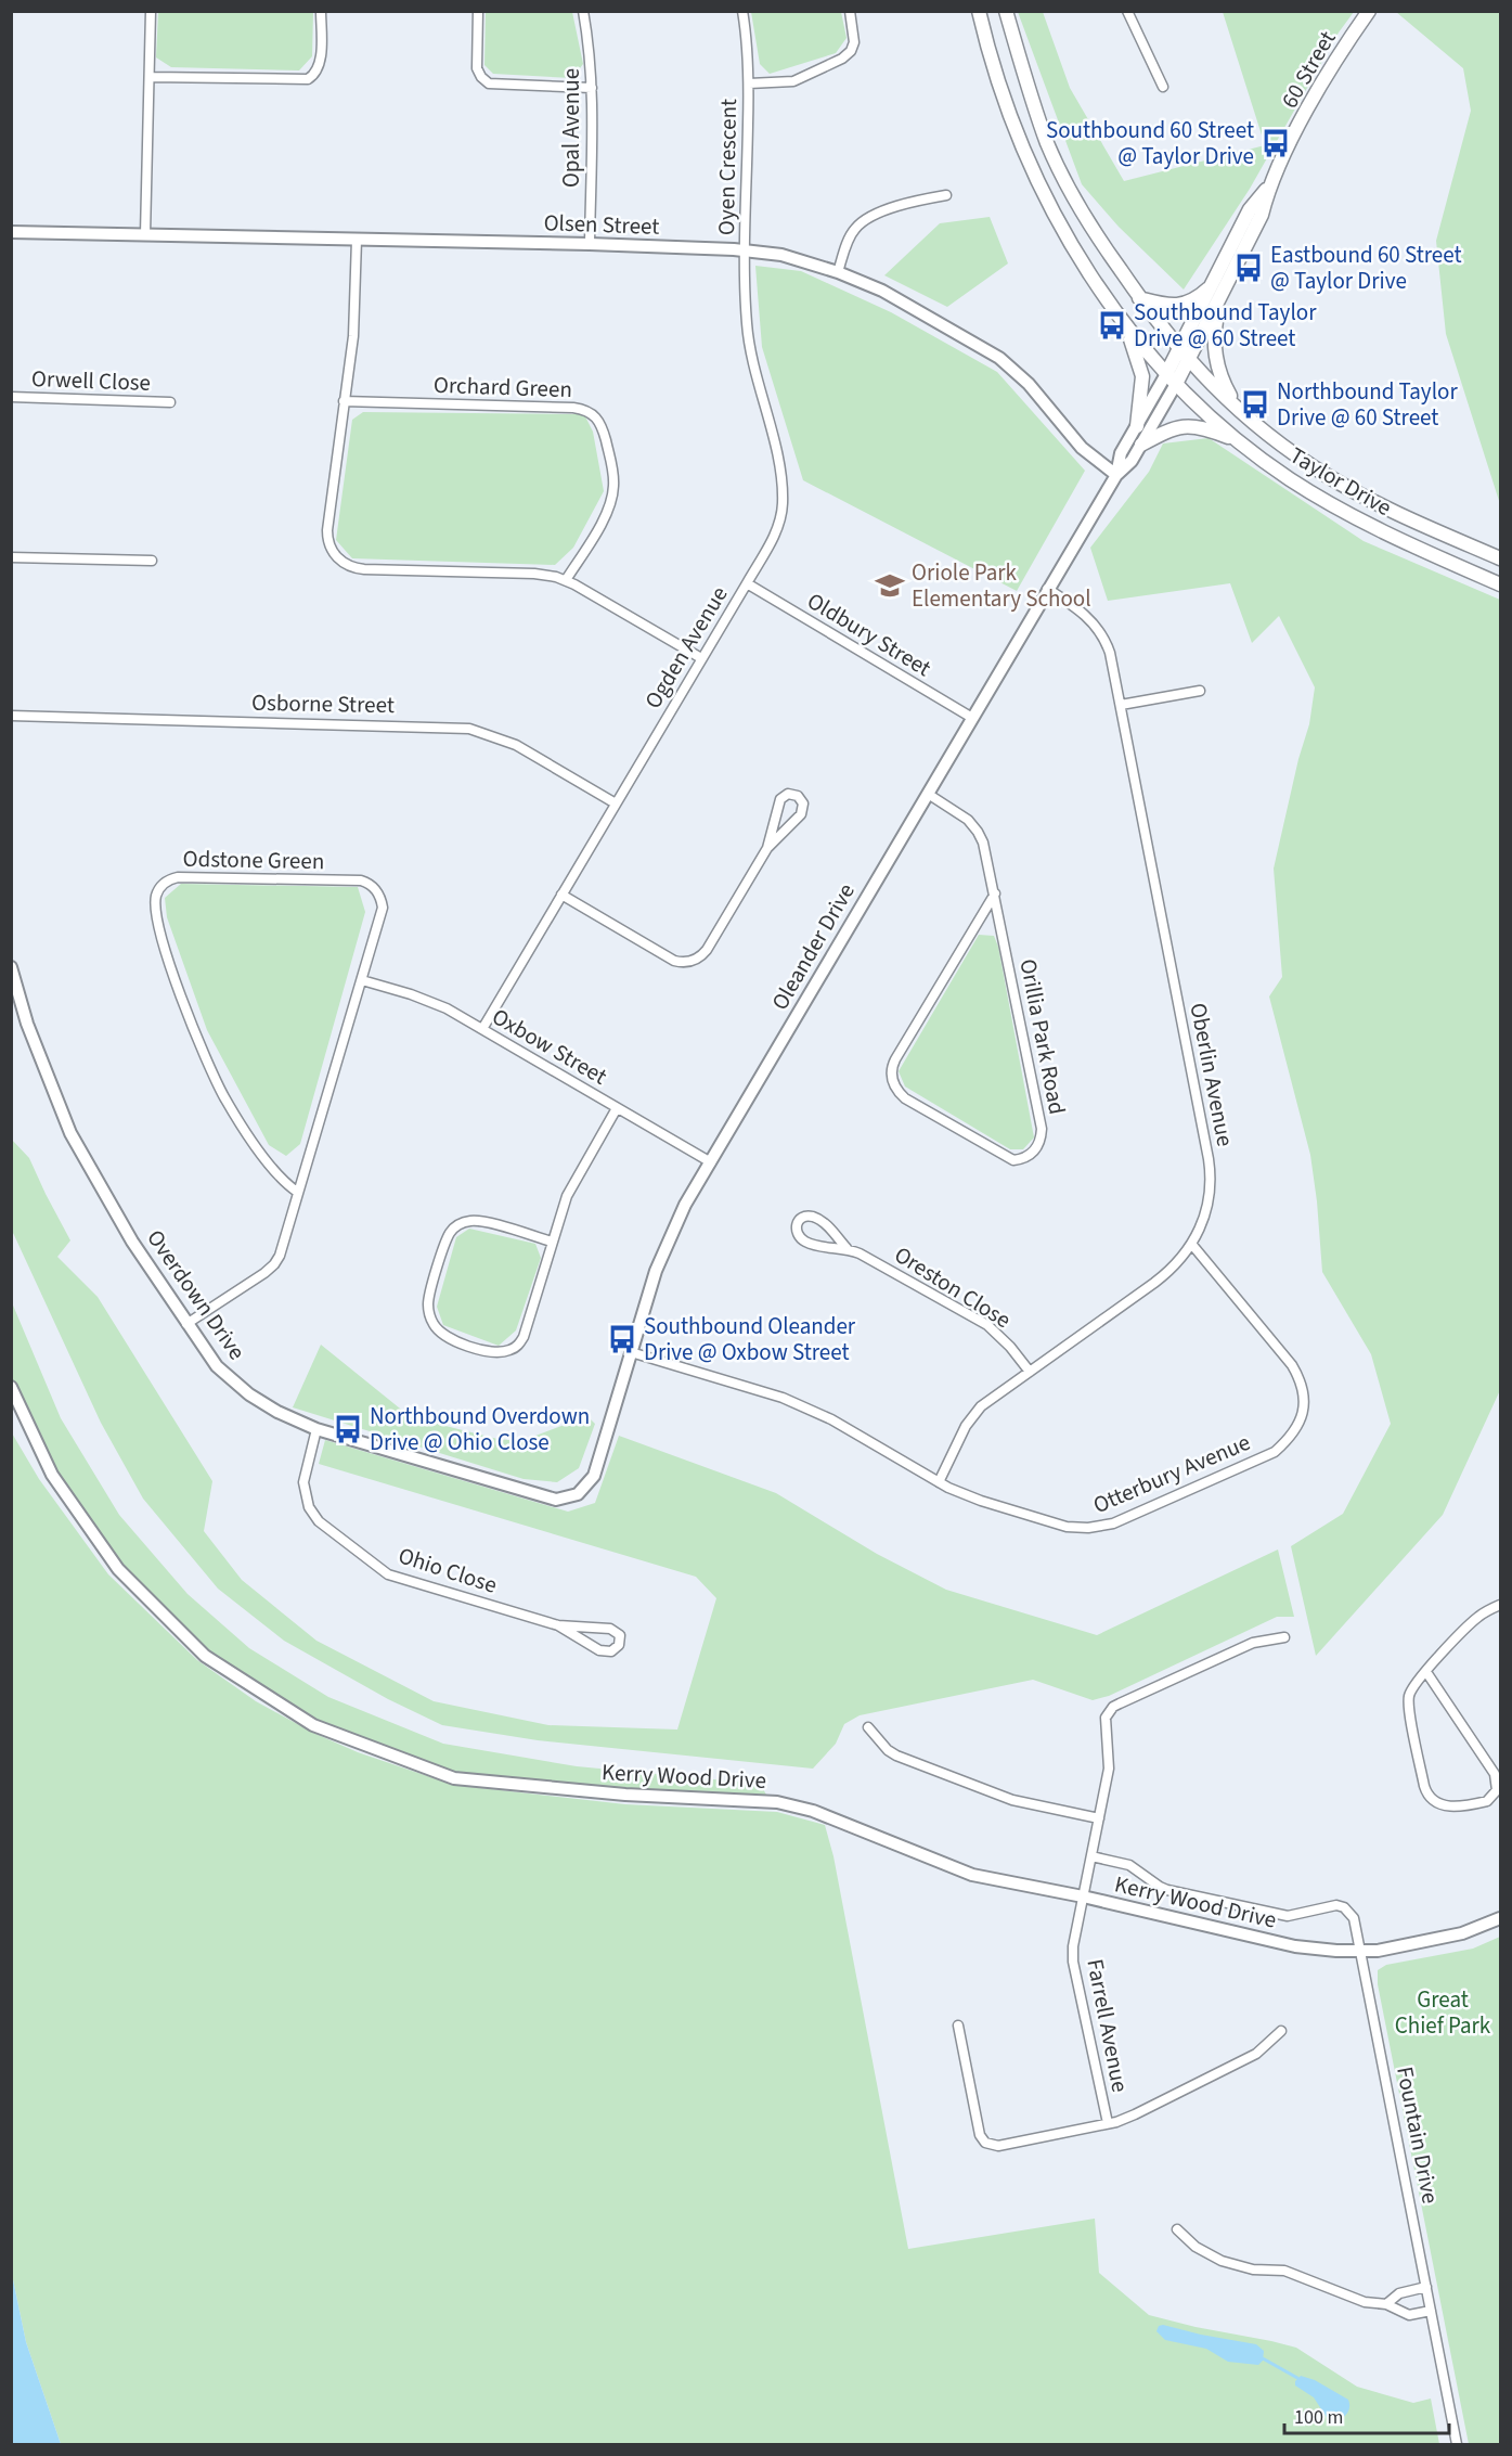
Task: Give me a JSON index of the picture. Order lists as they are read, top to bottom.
{
  "streets": {
    "main road": ["60 Street", "Taylor Drive"],
    "street": [
      "Opal Avenue",
      "Oyen Crescent",
      "Olsen Street",
      "Orwell Close",
      "Orchard Green",
      "Oldbury Street",
      "Ogden Avenue",
      "Osborne Street",
      "Odstone Green",
      "Oleander Drive",
      "Orillia Park Road",
      "Oxbow Street",
      "Oberlin Avenue",
      "Oreston Close",
      "Overdown Drive",
      "Otterbury Avenue",
      "Ohio Close",
      "Kerry Wood Drive",
      "Farrell Avenue",
      "Fountain Drive"
    ]
  },
  "crossings": [
    ["60 Street", "Taylor Drive"],
    ["Opal Avenue", "Olsen Street"],
    ["Oyen Crescent", "Olsen Street"],
    ["Oyen Crescent", "Ogden Avenue"],
    ["Olsen Street", "Ogden Avenue"],
    ["Olsen Street", "Oleander Drive"],
    ["Taylor Drive", "Oleander Drive"],
    ["Oldbury Street", "Ogden Avenue"],
    ["Oldbury Street", "Oleander Drive"],
    ["Ogden Avenue", "Osborne Street"],
    ["Ogden Avenue", "Oxbow Street"],
    ["Odstone Green", "Oxbow Street"],
    ["Odstone Green", "Overdown Drive"],
    ["Oleander Drive", "Orillia Park Road"],
    ["Oleander Drive", "Oxbow Street"],
    ["Oleander Drive", "Oberlin Avenue"],
    ["Oleander Drive", "Overdown Drive"],
    ["Oleander Drive", "Otterbury Avenue"],
    ["Oberlin Avenue", "Oreston Close"],
    ["Oberlin Avenue", "Otterbury Avenue"],
    ["Overdown Drive", "Ohio Close"],
    ["Kerry Wood Drive", "Farrell Avenue"],
    ["Kerry Wood Drive", "Fountain Drive"],
    ["Farrell Avenue", "Fountain Drive"]
  ],
  "parks": ["Great Chief Park"],
  "places": {
    "bus stop": [
      "Southbound 60 Street @ Taylor Drive",
      "Eastbound 60 Street @ Taylor Drive",
      "Southbound Taylor Drive @ 60 Street",
      "Northbound Taylor Drive @ 60 Street",
      "Southbound Oleander Drive @ Oxbow Street",
      "Northbound Overdown Drive @ Ohio Close"
    ],
    "school or university": ["Oriole Park Elementary School"]
  },
  "scale_bar": "100 m"
}
